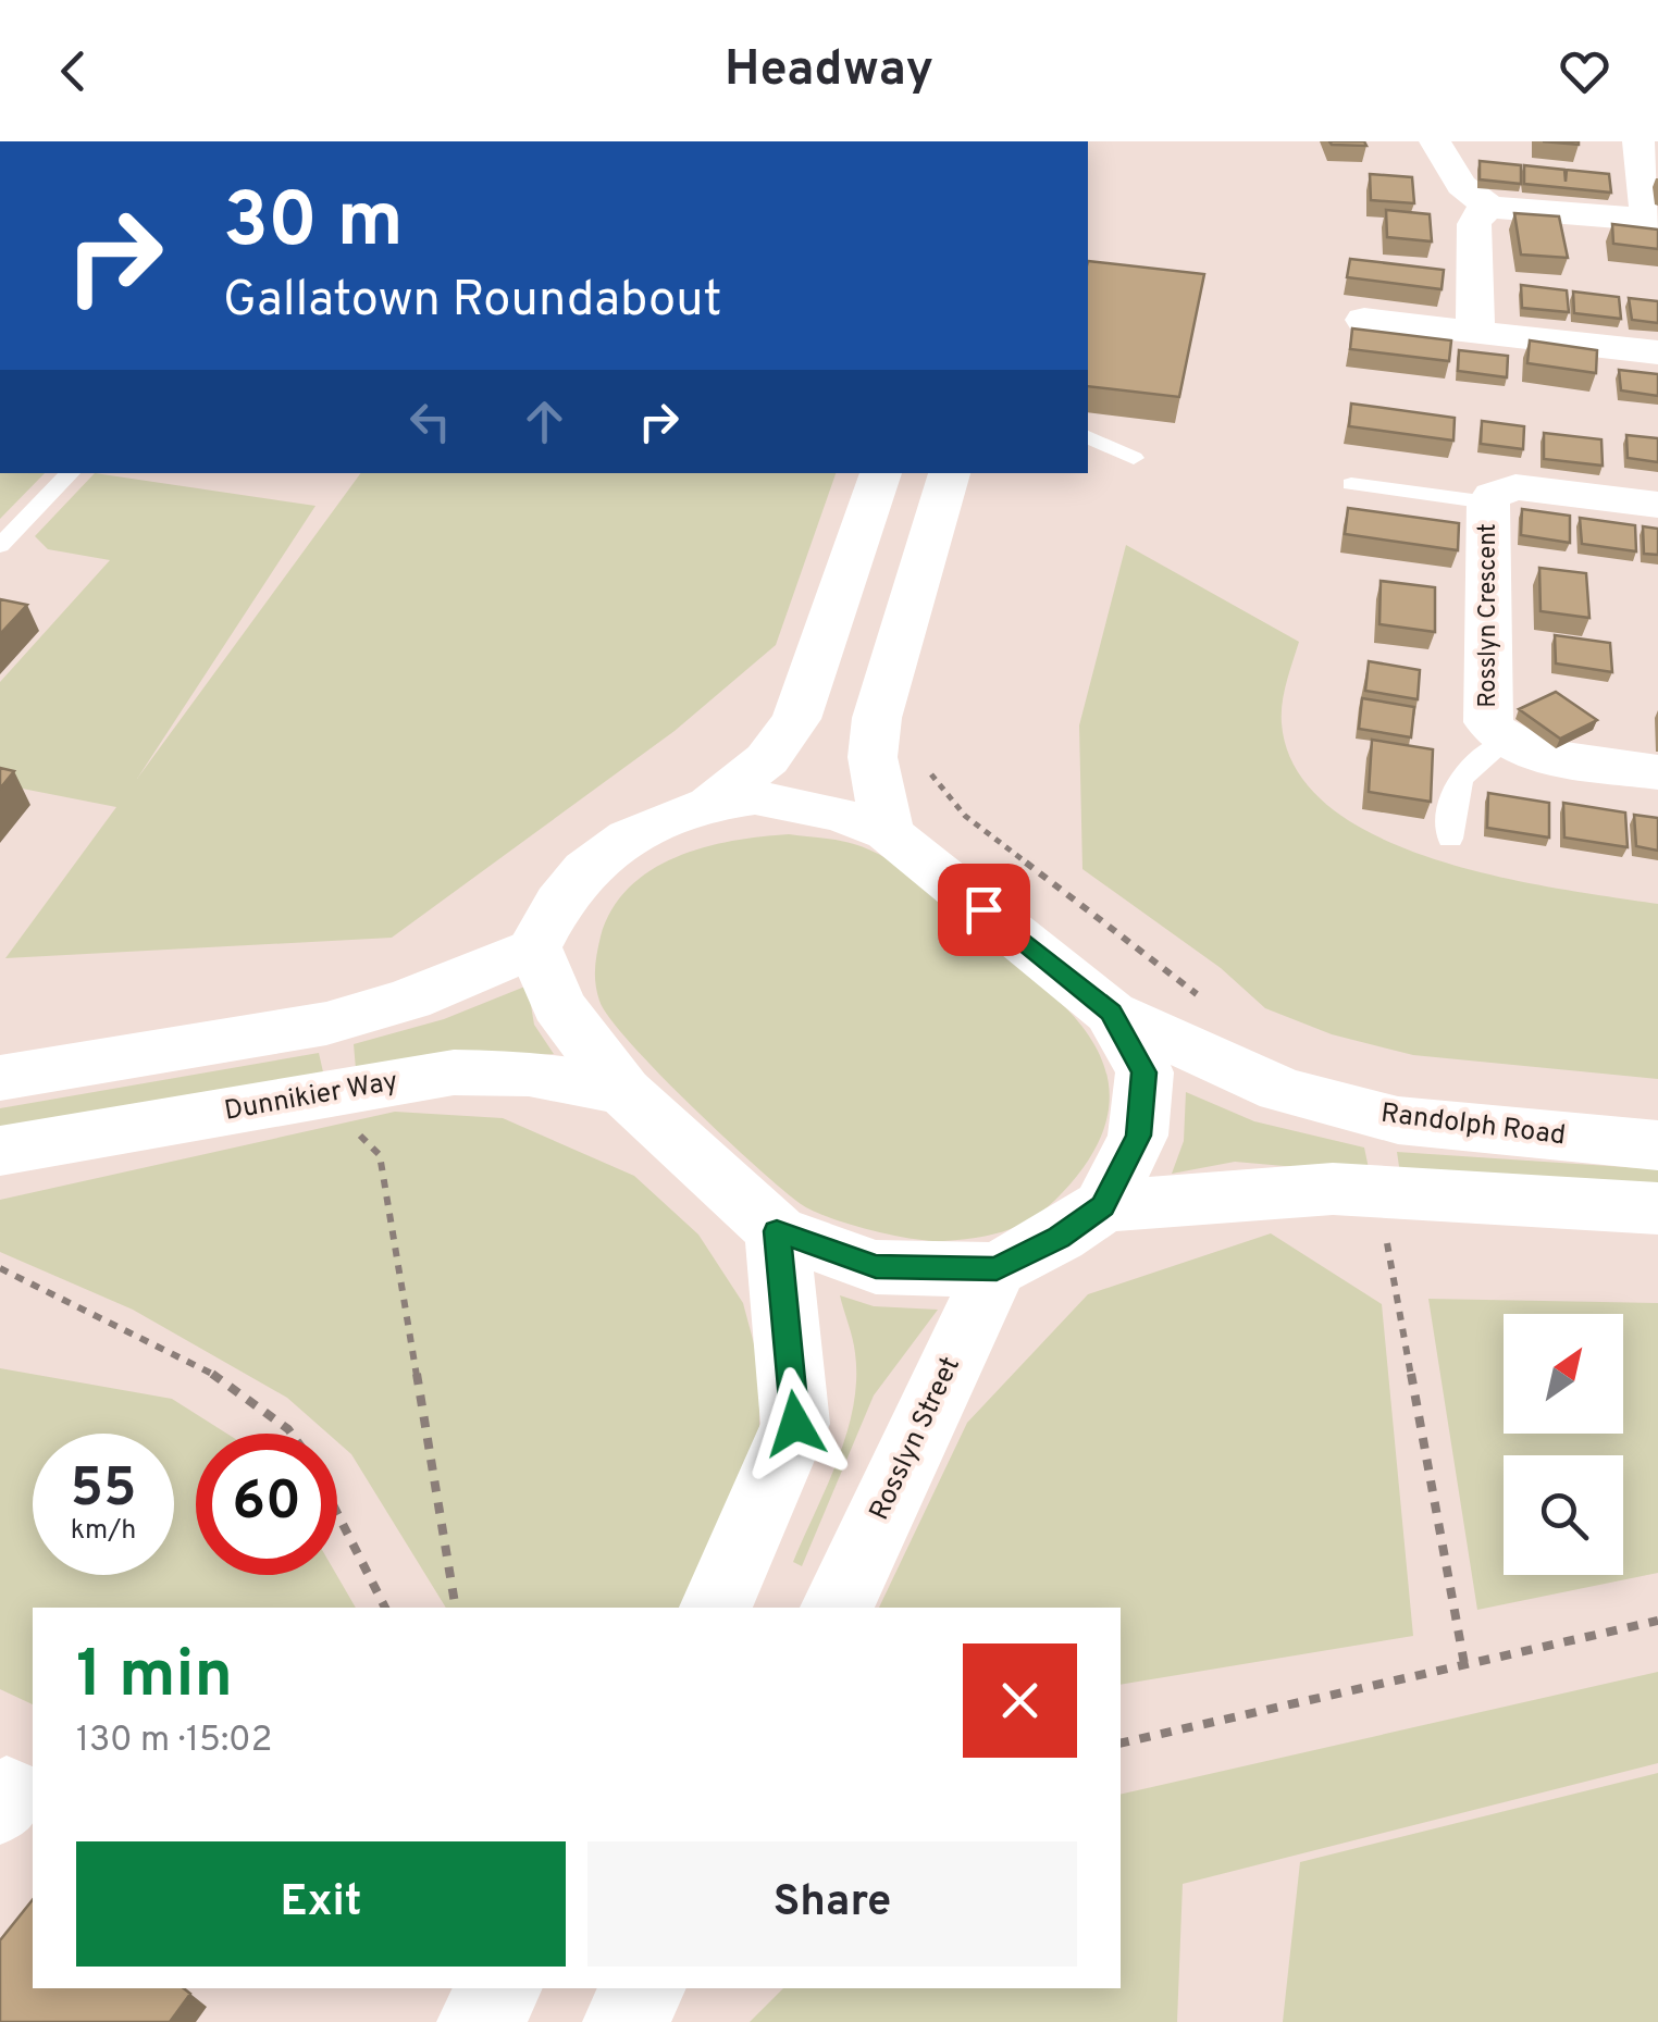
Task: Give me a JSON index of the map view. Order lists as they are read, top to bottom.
{
  "streets": {
    "main road": [
      "Rosslyn Crescent",
      "Dunnikier Way",
      "Randolph Road",
      "Rosslyn Street"
    ]
  },
  "north": "top right",
  "page": {
    "header": "Headway",
    "turn": ["30 m", "Gallatown Roundabout"],
    "speed": "55 km/h",
    "limit": "60",
    "heading": ["1 min", "130 m · 15:02"],
    "buttons": ["Exit", "Share"]
  }
}
